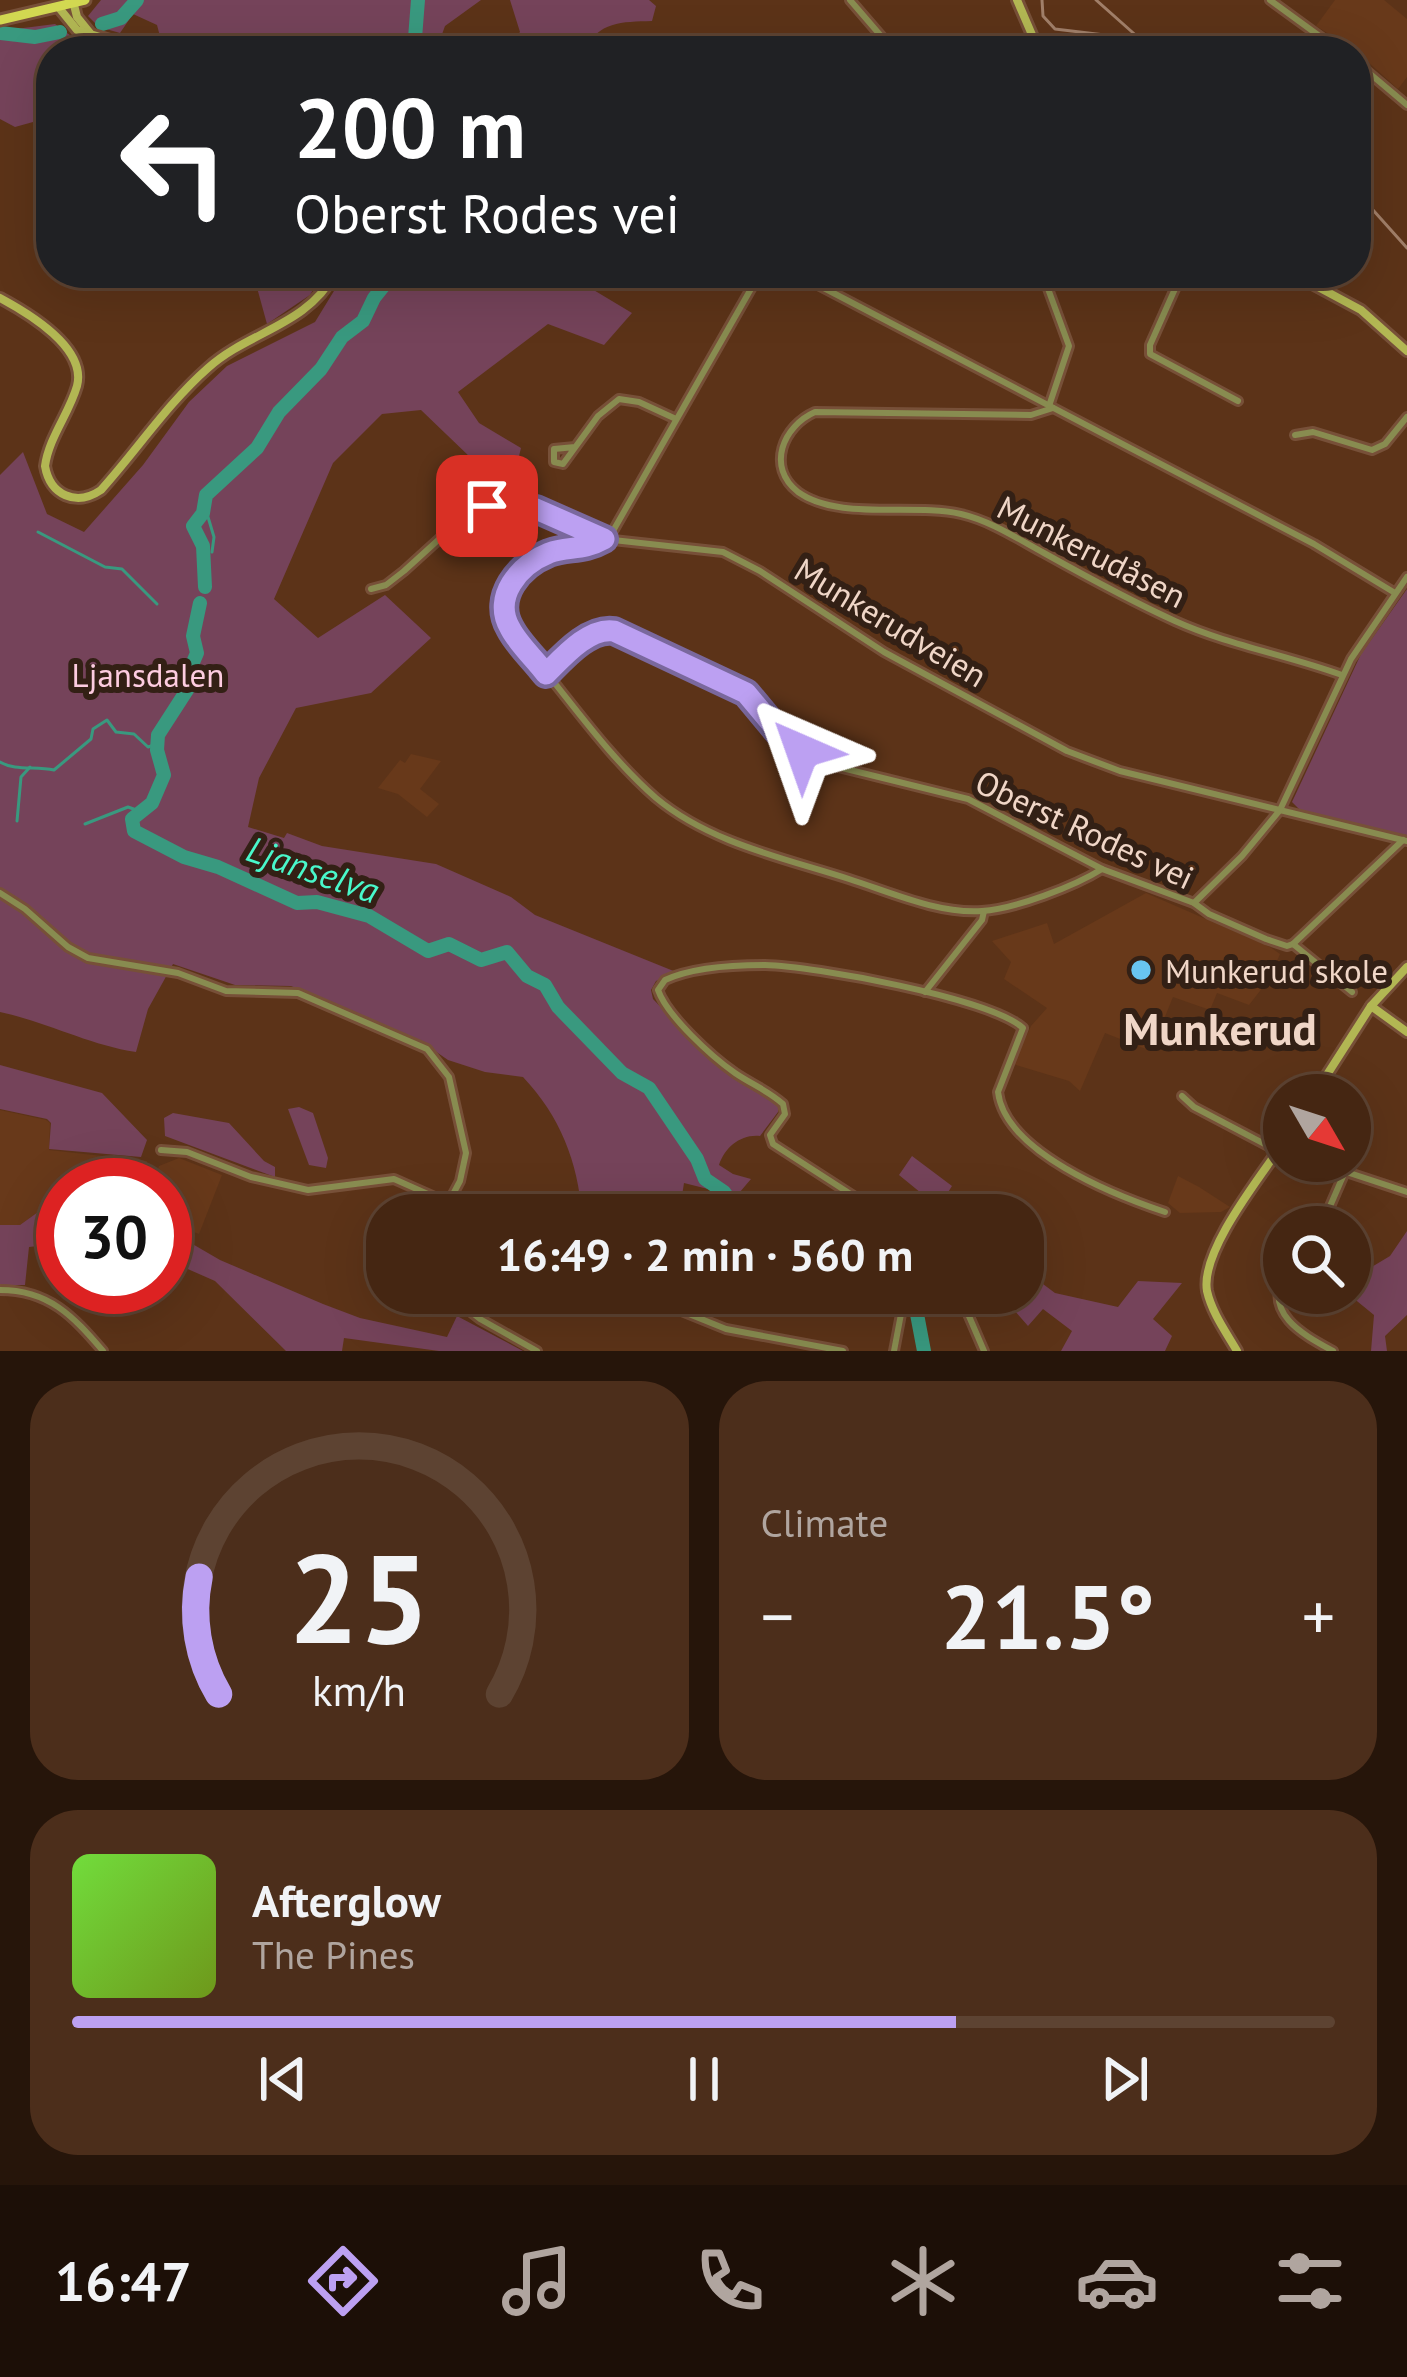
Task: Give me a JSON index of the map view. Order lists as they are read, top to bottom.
{
  "streets": {
    "street": ["Munkerudåsen", "Munkerudveien", "Oberst Rodes vei"]
  },
  "districts": ["Munkerud"],
  "water": ["Ljanselva"],
  "parks": ["Ljansdalen"],
  "places": ["Munkerud skole"],
  "north": "bottom right",
  "page": {
    "turn": ["200 m", "Oberst Rodes vei"],
    "limit": "30",
    "trip": "16:49 · 2 min · 560 m",
    "tile": "Climate",
    "heat": ["−", "21.5°", "+"],
    "song": ["Afterglow", "The Pines"],
    "tabs": "16:47",
    "gauge": ["25", "km/h"]
  }
}
